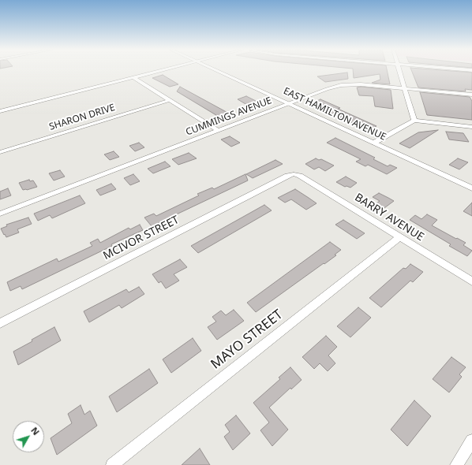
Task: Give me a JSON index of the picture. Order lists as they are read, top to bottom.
{
  "streets": {
    "street": [
      "EAST HAMILTON AVENUE",
      "CUMMINGS AVENUE",
      "SHARON DRIVE",
      "BARRY AVENUE",
      "MCIVOR STREET",
      "MAYO STREET"
    ]
  },
  "crossings": [
    ["EAST HAMILTON AVENUE", "CUMMINGS AVENUE"],
    ["BARRY AVENUE", "MCIVOR STREET"],
    ["BARRY AVENUE", "MAYO STREET"]
  ],
  "north": "top right"
}
